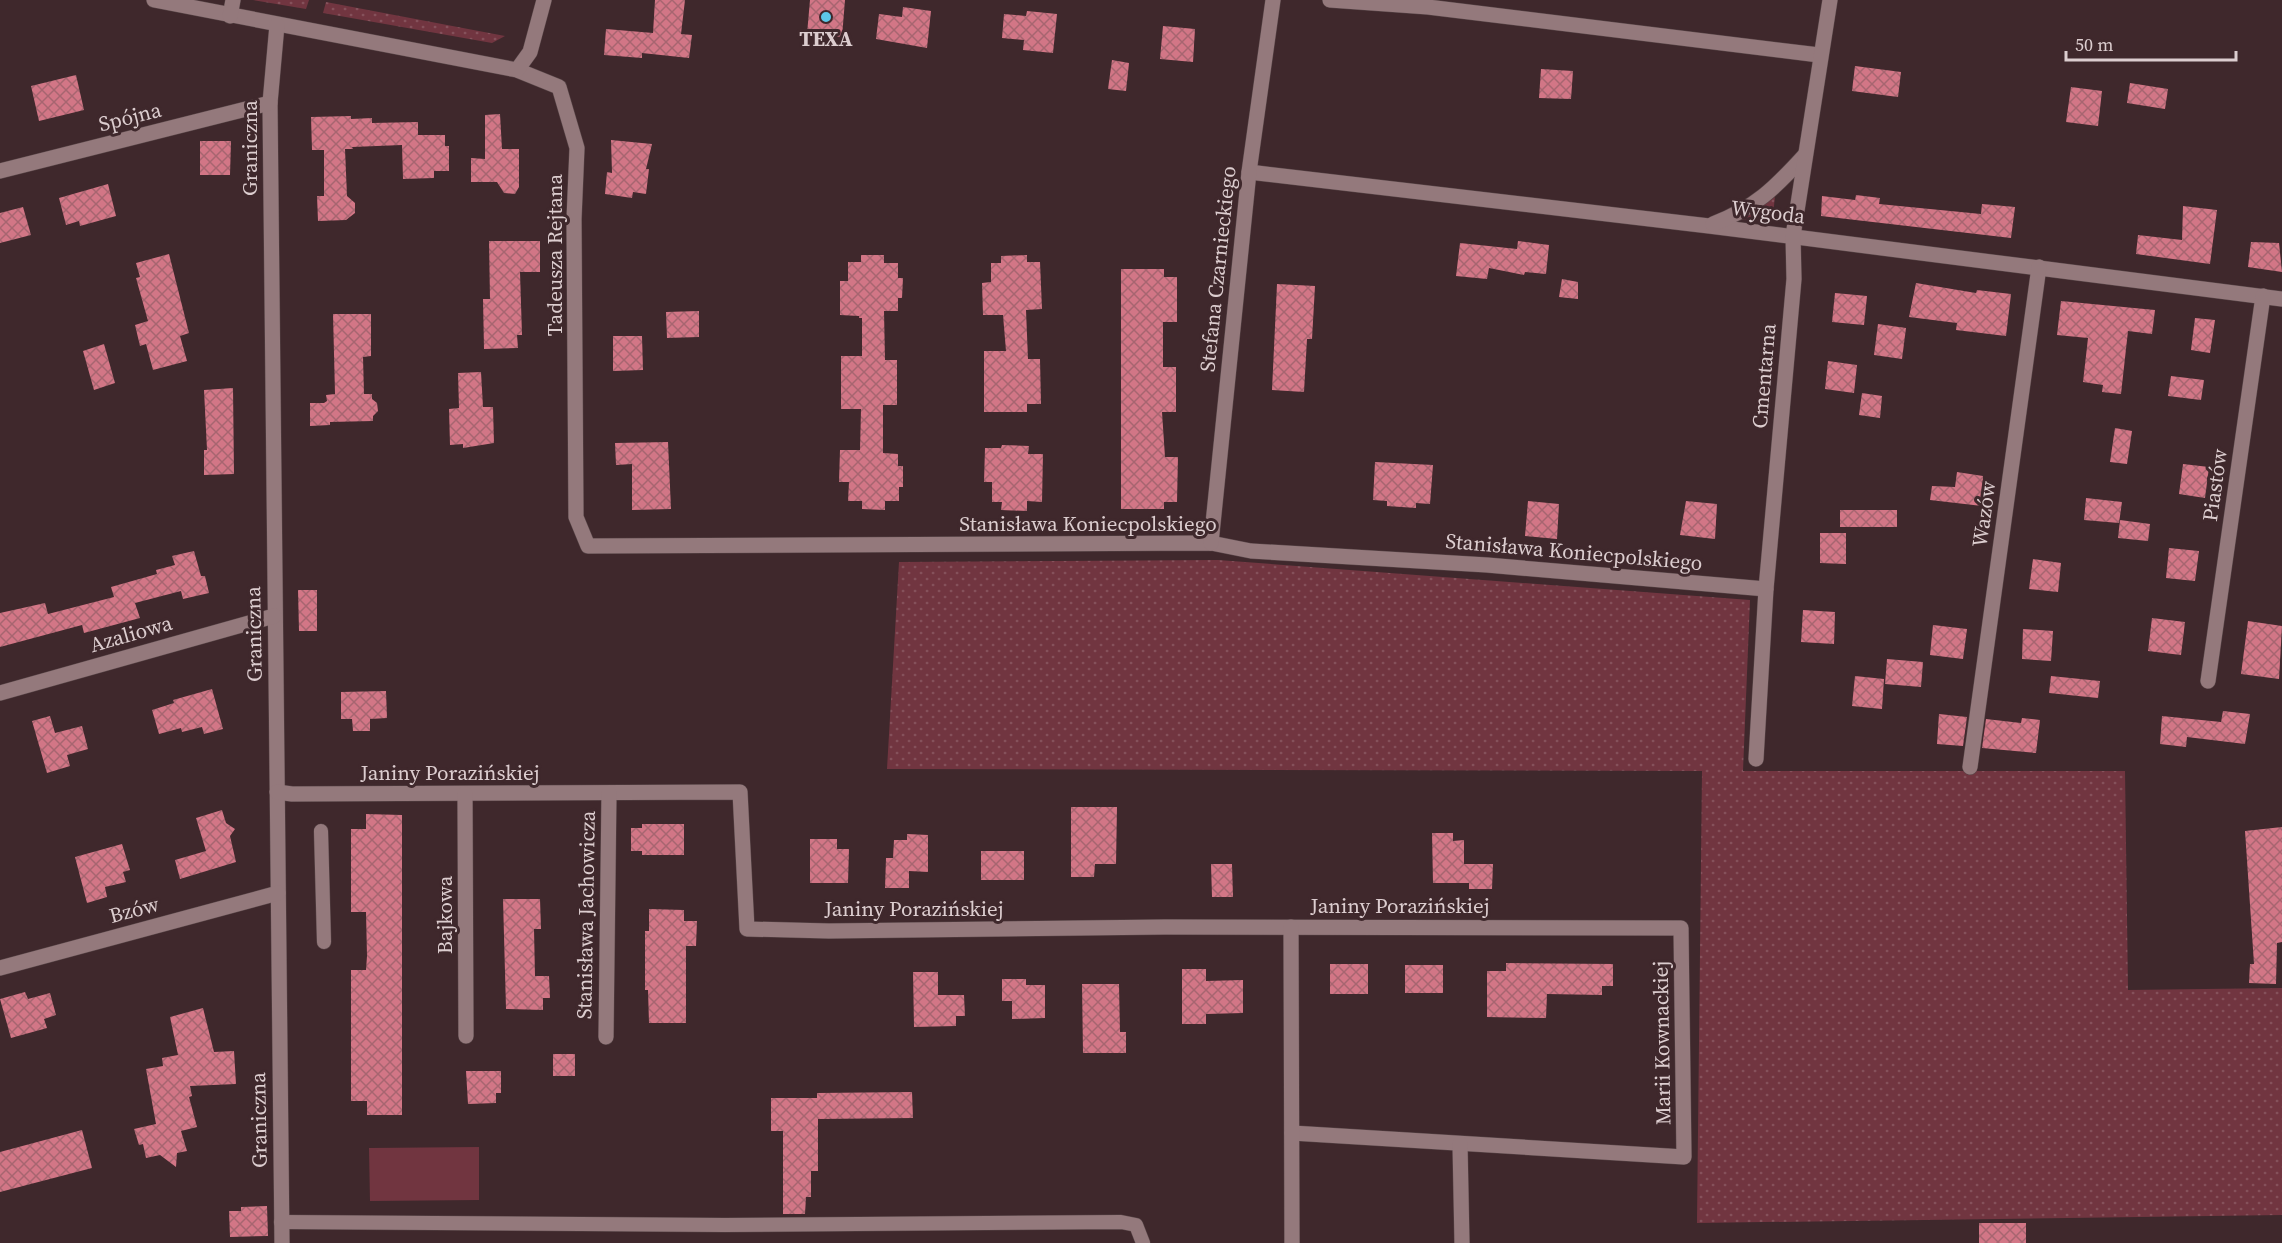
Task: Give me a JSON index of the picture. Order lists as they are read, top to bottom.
{
  "streets": {
    "street": [
      "Spójna",
      "Graniczna",
      "Wygoda",
      "Tadeusza Rejtana",
      "Stefana Czarnieckiego",
      "Cmentarna",
      "Piastów",
      "Wazów",
      "Stanisława Koniecpolskiego",
      "Azaliowa",
      "Janiny Porazińskiej",
      "Bzów",
      "Bajkowa",
      "Stanisława Jachowicza",
      "Marii Kownackiej"
    ]
  },
  "crossings": [
    ["Spójna", "Graniczna"],
    ["Graniczna", "Azaliowa"],
    ["Graniczna", "Janiny Porazińskiej"],
    ["Graniczna", "Bzów"],
    ["Wygoda", "Stefana Czarnieckiego"],
    ["Wygoda", "Cmentarna"],
    ["Wygoda", "Piastów"],
    ["Wygoda", "Wazów"],
    ["Tadeusza Rejtana", "Stanisława Koniecpolskiego"],
    ["Stefana Czarnieckiego", "Stanisława Koniecpolskiego"],
    ["Cmentarna", "Stanisława Koniecpolskiego"],
    ["Janiny Porazińskiej", "Bajkowa"],
    ["Janiny Porazińskiej", "Stanisława Jachowicza"],
    ["Janiny Porazińskiej", "Marii Kownackiej"]
  ],
  "places": ["TEXA"],
  "scale_bar": "50 m"
}
